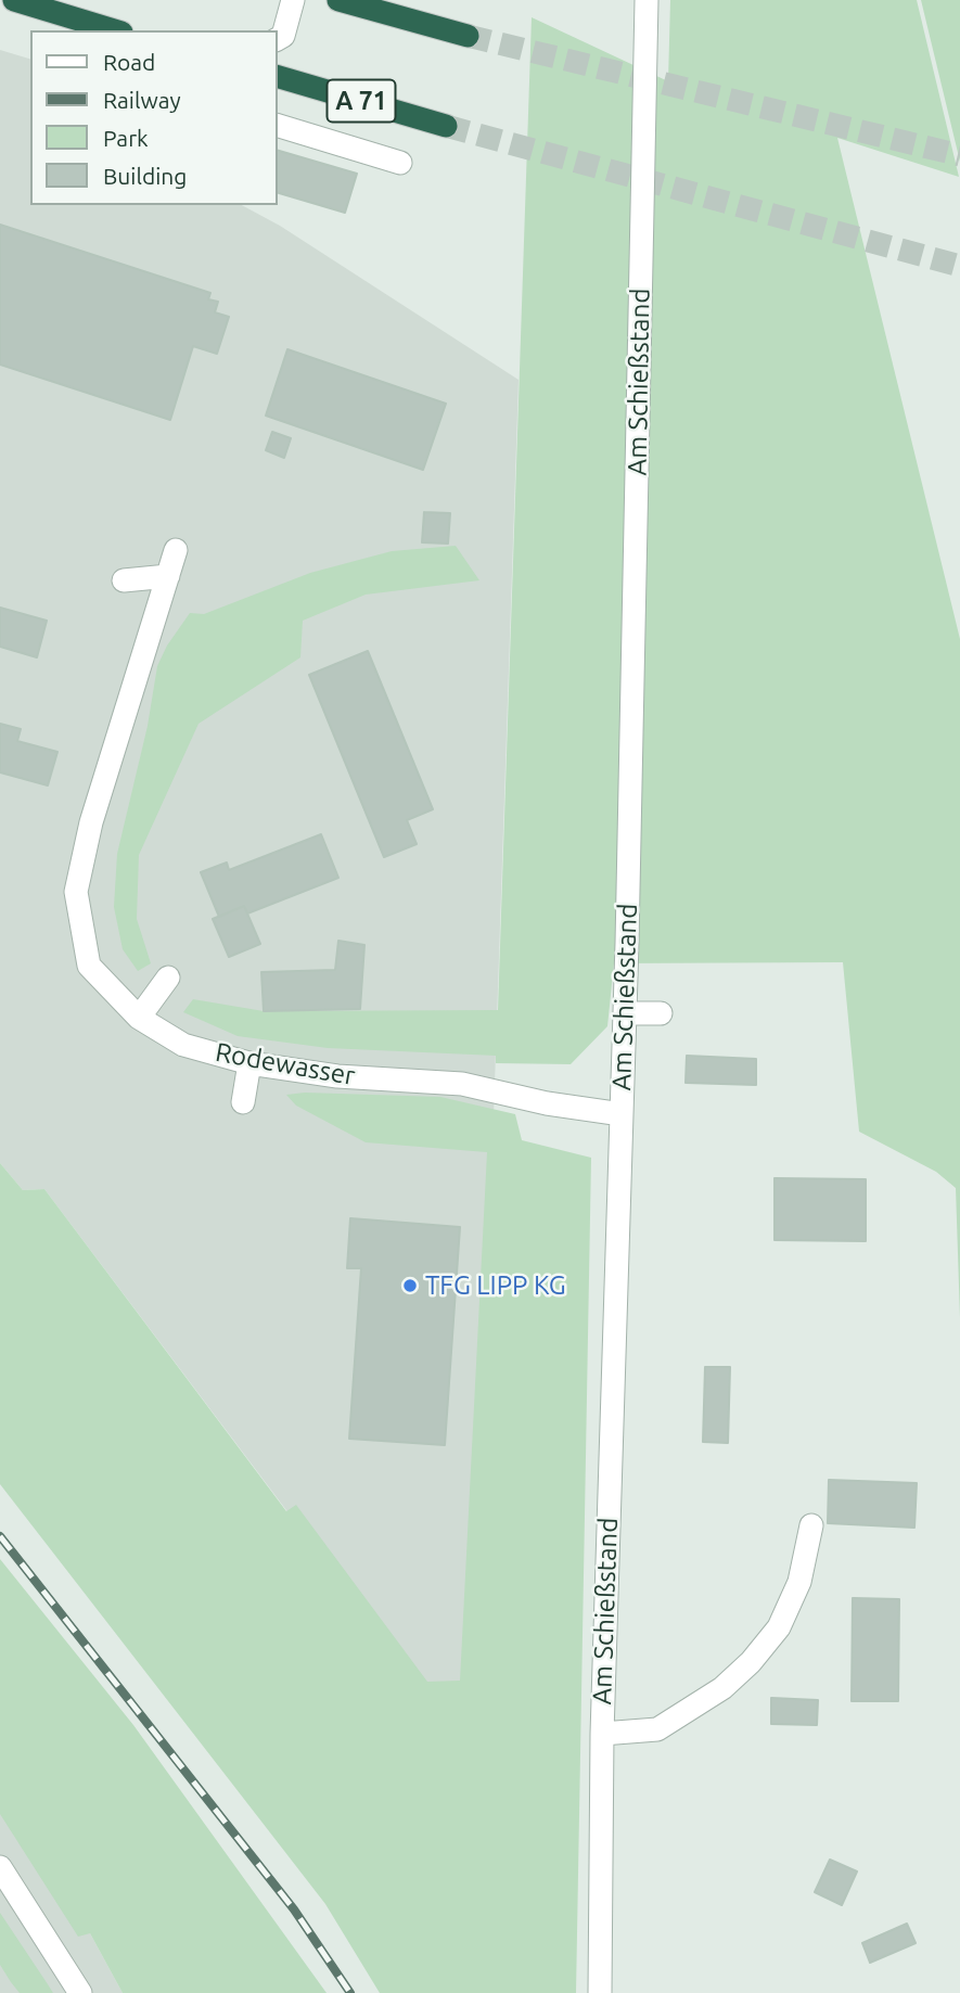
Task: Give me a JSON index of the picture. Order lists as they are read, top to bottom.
{
  "streets": {
    "highway": ["A 71"],
    "street": ["Am Schießstand", "Rodewasser"]
  },
  "crossings": [
    ["Am Schießstand", "Rodewasser"]
  ],
  "places": ["TFG LIPP KG"],
  "legend": [
    "Road",
    "Railway",
    "Park",
    "Building"
  ]
}
